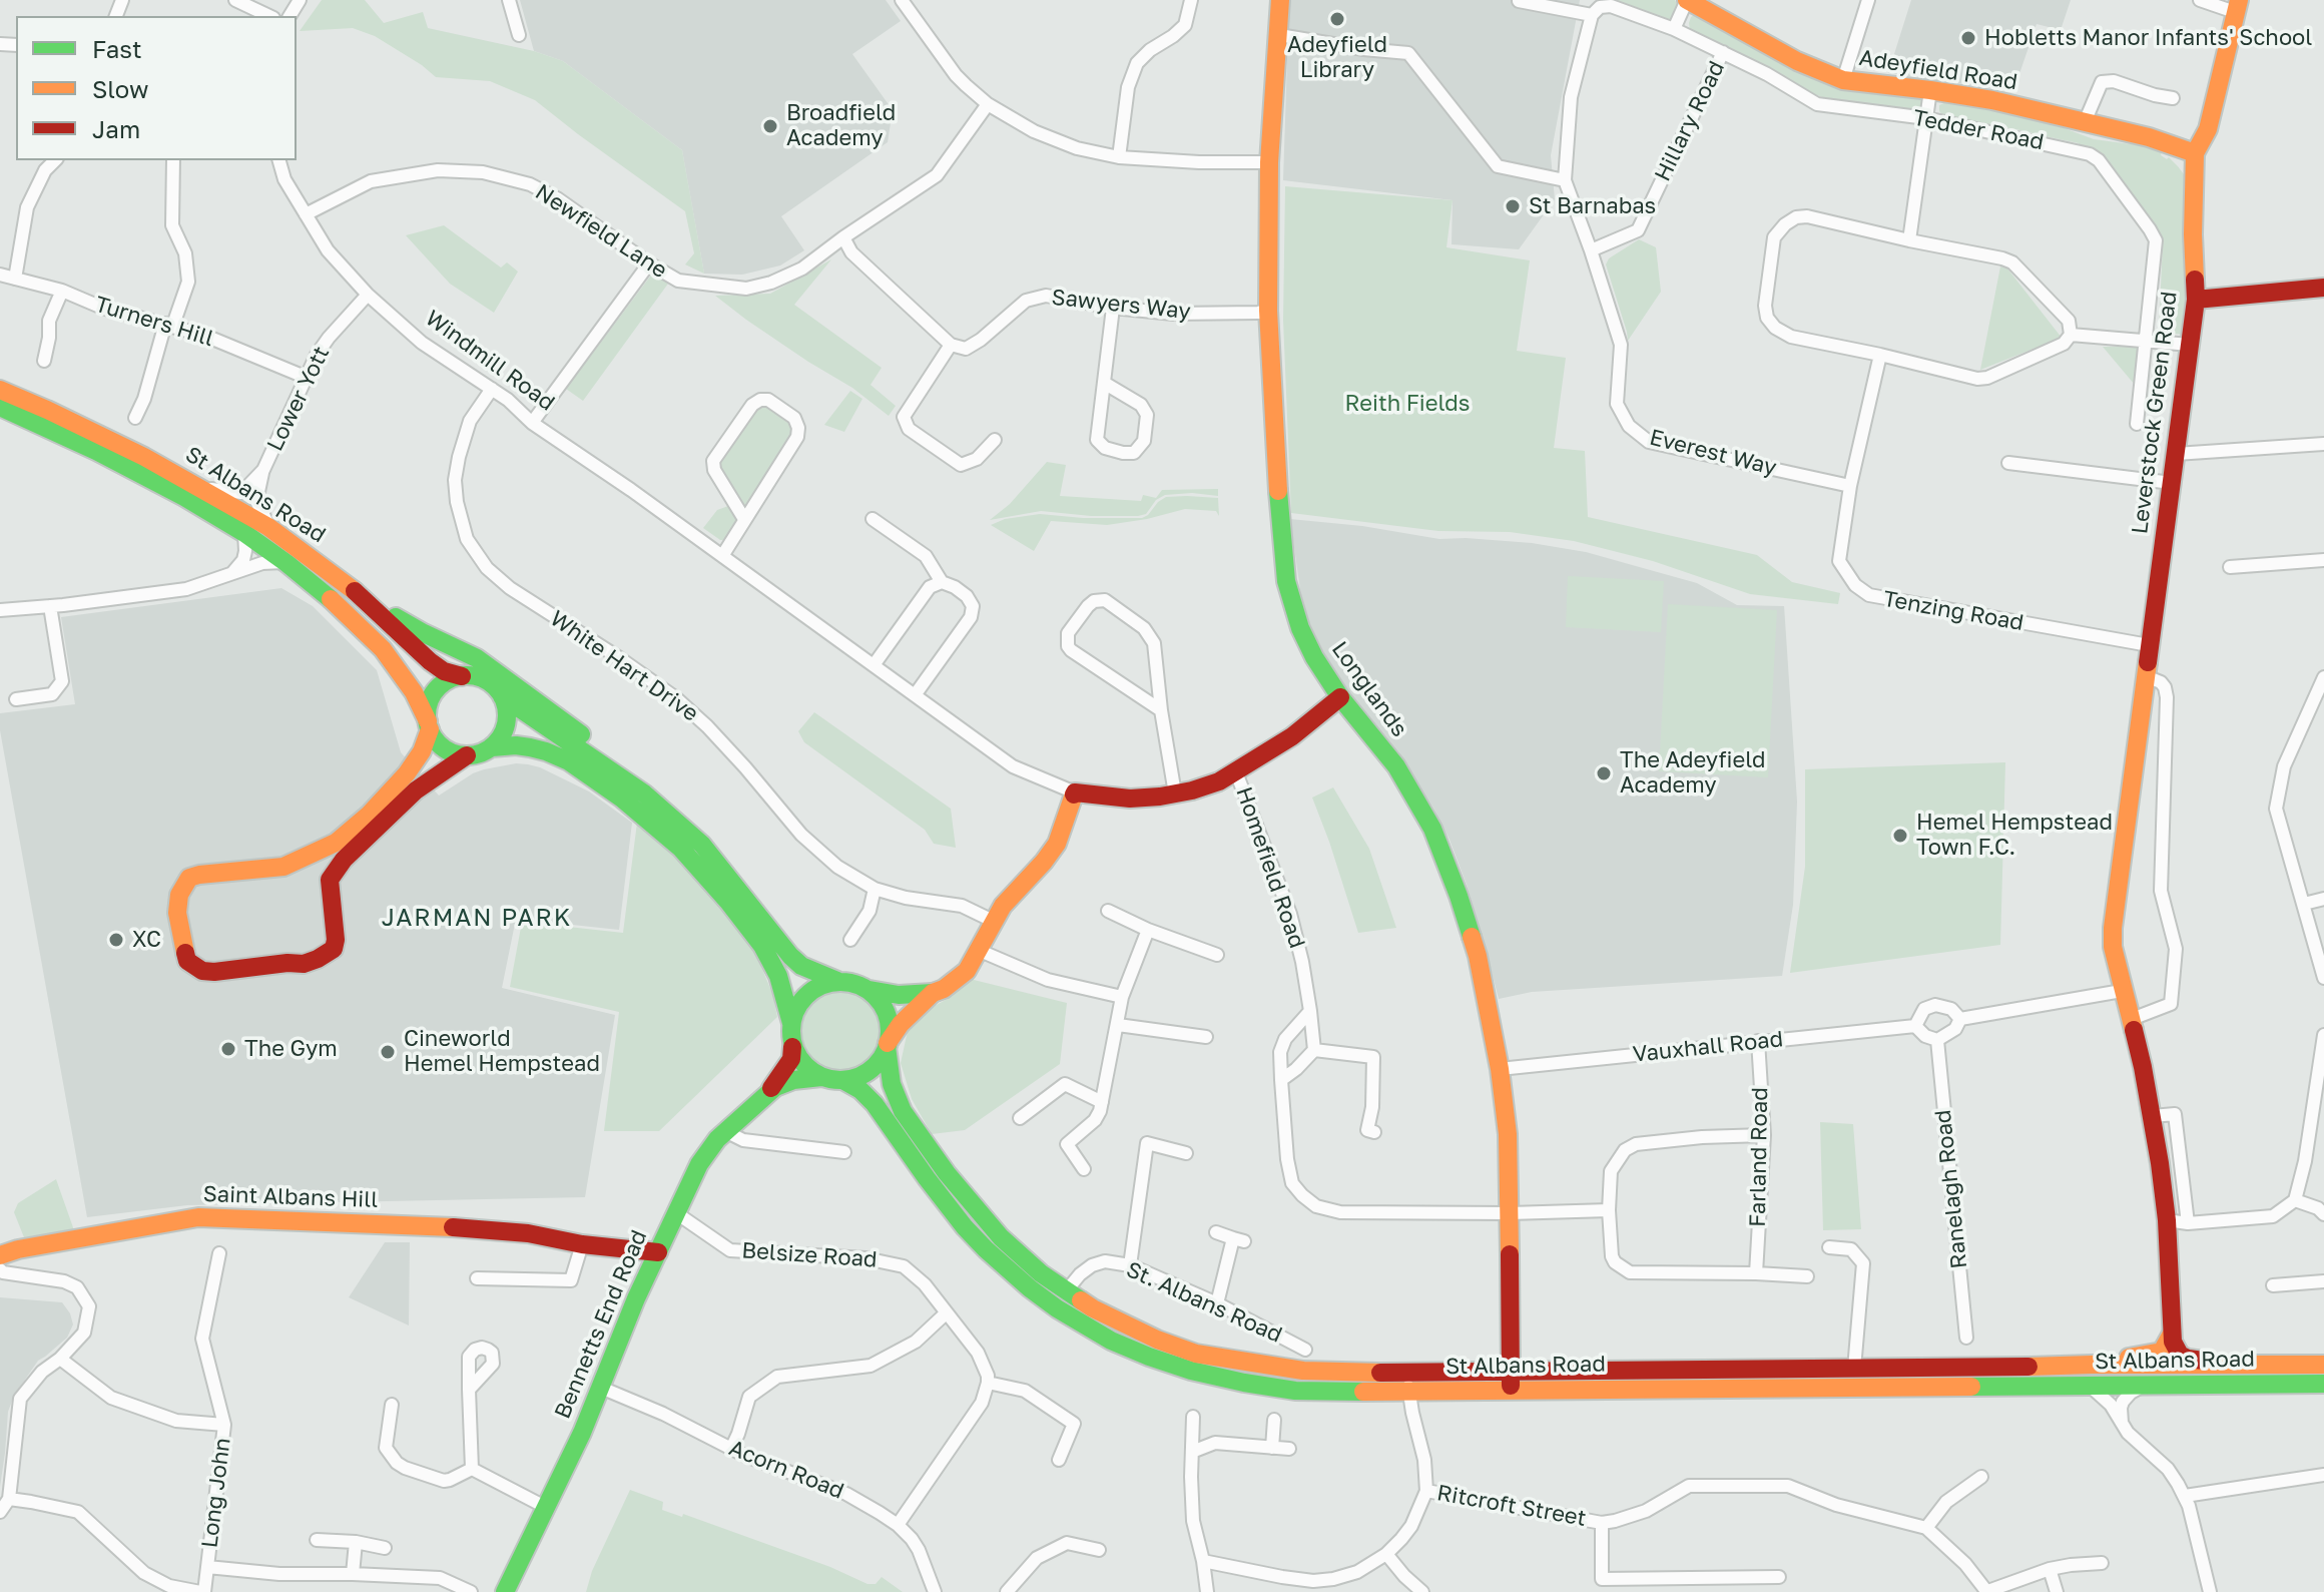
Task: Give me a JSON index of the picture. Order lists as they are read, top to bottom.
{
  "streets": {
    "street": [
      "Adeyfield Road",
      "Hillary Road",
      "Tedder Road",
      "Newfield Lane",
      "Sawyers Way",
      "Turners Hill",
      "Windmill Road",
      "Lower Yott",
      "Leverstock Green Road",
      "Everest Way",
      "St Albans Road",
      "Tenzing Road",
      "White Hart Drive",
      "Longlands",
      "Homefield Road",
      "Vauxhall Road",
      "Farland Road",
      "Ranelagh Road",
      "Saint Albans Hill",
      "Belsize Road",
      "St. Albans Road",
      "Bennetts End Road",
      "Acorn Road",
      "Long John",
      "Ritcroft Street"
    ]
  },
  "crossings": [
    ["Adeyfield Road", "Leverstock Green Road"],
    ["Hillary Road", "Tedder Road"],
    ["Hillary Road", "Everest Way"],
    ["Tedder Road", "Everest Way"],
    ["Newfield Lane", "Windmill Road"],
    ["Sawyers Way", "Longlands"],
    ["Turners Hill", "Lower Yott"],
    ["Windmill Road", "Lower Yott"],
    ["Windmill Road", "White Hart Drive"],
    ["Windmill Road", "Longlands"],
    ["Windmill Road", "Homefield Road"],
    ["Lower Yott", "St Albans Road"],
    ["Leverstock Green Road", "Tenzing Road"],
    ["Leverstock Green Road", "Vauxhall Road"],
    ["Everest Way", "Tenzing Road"],
    ["St Albans Road", "Longlands"],
    ["St Albans Road", "St. Albans Road"],
    ["St Albans Road", "Bennetts End Road"],
    ["Longlands", "Vauxhall Road"],
    ["Vauxhall Road", "Farland Road"],
    ["Vauxhall Road", "Ranelagh Road"],
    ["Saint Albans Hill", "Bennetts End Road"],
    ["Belsize Road", "Bennetts End Road"],
    ["Bennetts End Road", "Acorn Road"]
  ],
  "districts": ["JARMAN PARK"],
  "parks": ["Reith Fields"],
  "places": [
    "Adeyfield Library",
    "Hobletts Manor Infants' School",
    "Broadfield Academy",
    "St Barnabas",
    "The Adeyfield Academy",
    "Hemel Hempstead Town F.C.",
    "XC",
    "The Gym",
    "Cineworld Hemel Hempstead"
  ],
  "legend": ["Fast", "Slow", "Jam"]
}
